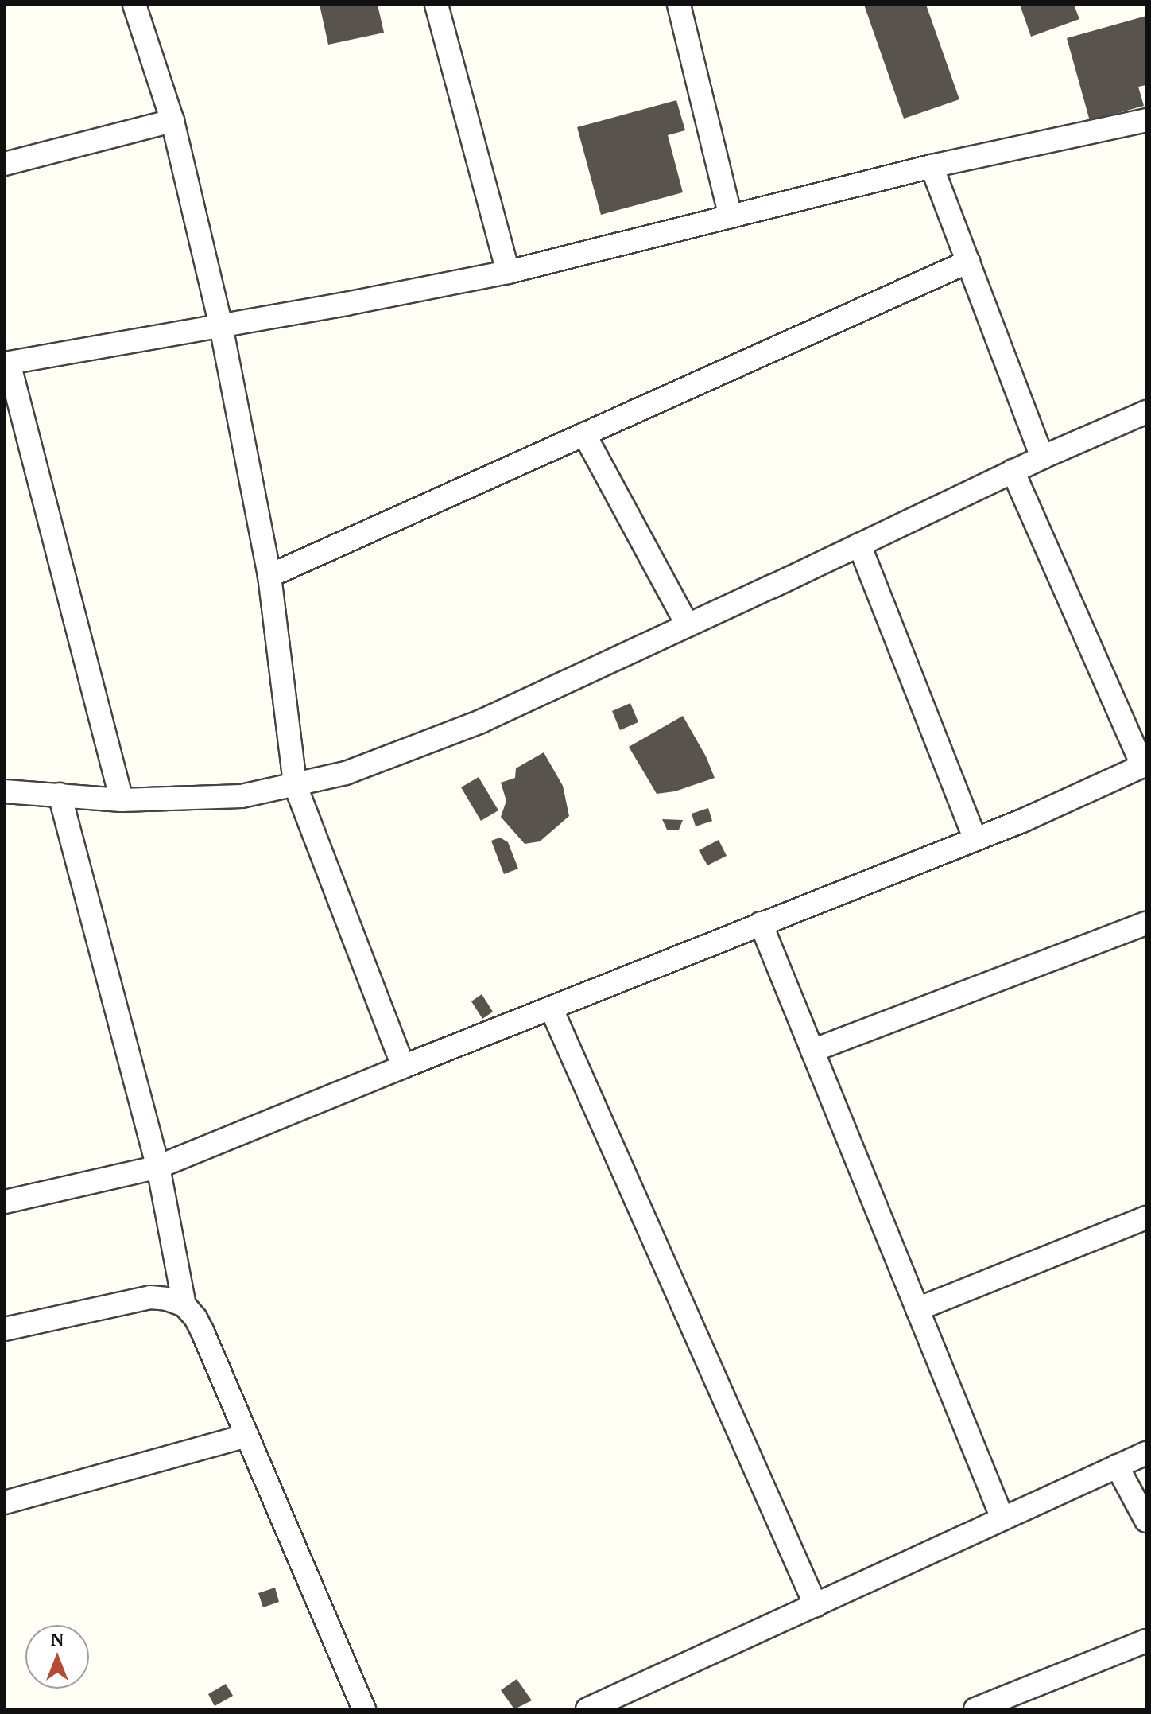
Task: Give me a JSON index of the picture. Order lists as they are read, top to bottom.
{
  "north": "top"
}
